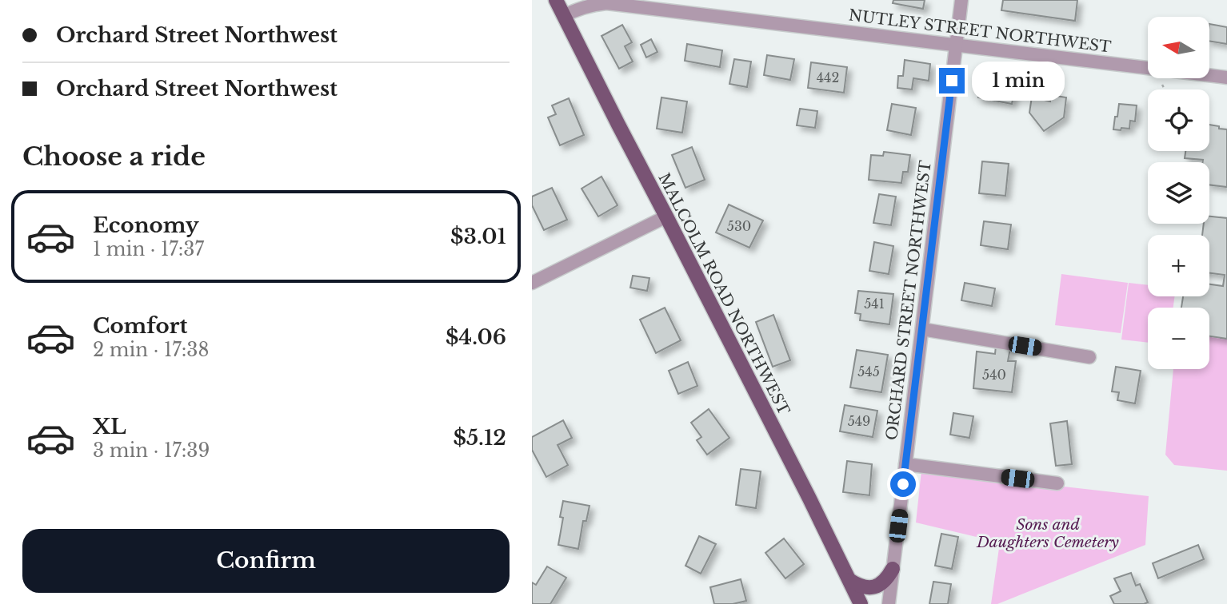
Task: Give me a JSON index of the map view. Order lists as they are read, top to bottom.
{
  "streets": {
    "main road": ["MALCOLM ROAD NORTHWEST"],
    "street": ["NUTLEY STREET NORTHWEST", "ORCHARD STREET NORTHWEST"]
  },
  "crossings": [
    ["NUTLEY STREET NORTHWEST", "MALCOLM ROAD NORTHWEST"],
    ["NUTLEY STREET NORTHWEST", "ORCHARD STREET NORTHWEST"]
  ],
  "parks": ["Sons and Daughters Cemetery"],
  "house_numbers": [
    "442",
    "530",
    "541",
    "545",
    "540",
    "549"
  ],
  "north": "left",
  "page": {
    "banner": ["Orchard Street Northwest", "Orchard Street Northwest"],
    "map_buttons": ["+", "−"],
    "bubble": "1 min",
    "heading": "Choose a ride",
    "list": [
      {
        "name": "Economy",
        "note": "1 min · 17:37",
        "value": "$3.01"
      },
      {
        "name": "Comfort",
        "note": "2 min · 17:38",
        "value": "$4.06"
      },
      {
        "name": "XL",
        "note": "3 min · 17:39",
        "value": "$5.12"
      }
    ],
    "buttons": "Confirm"
  }
}
